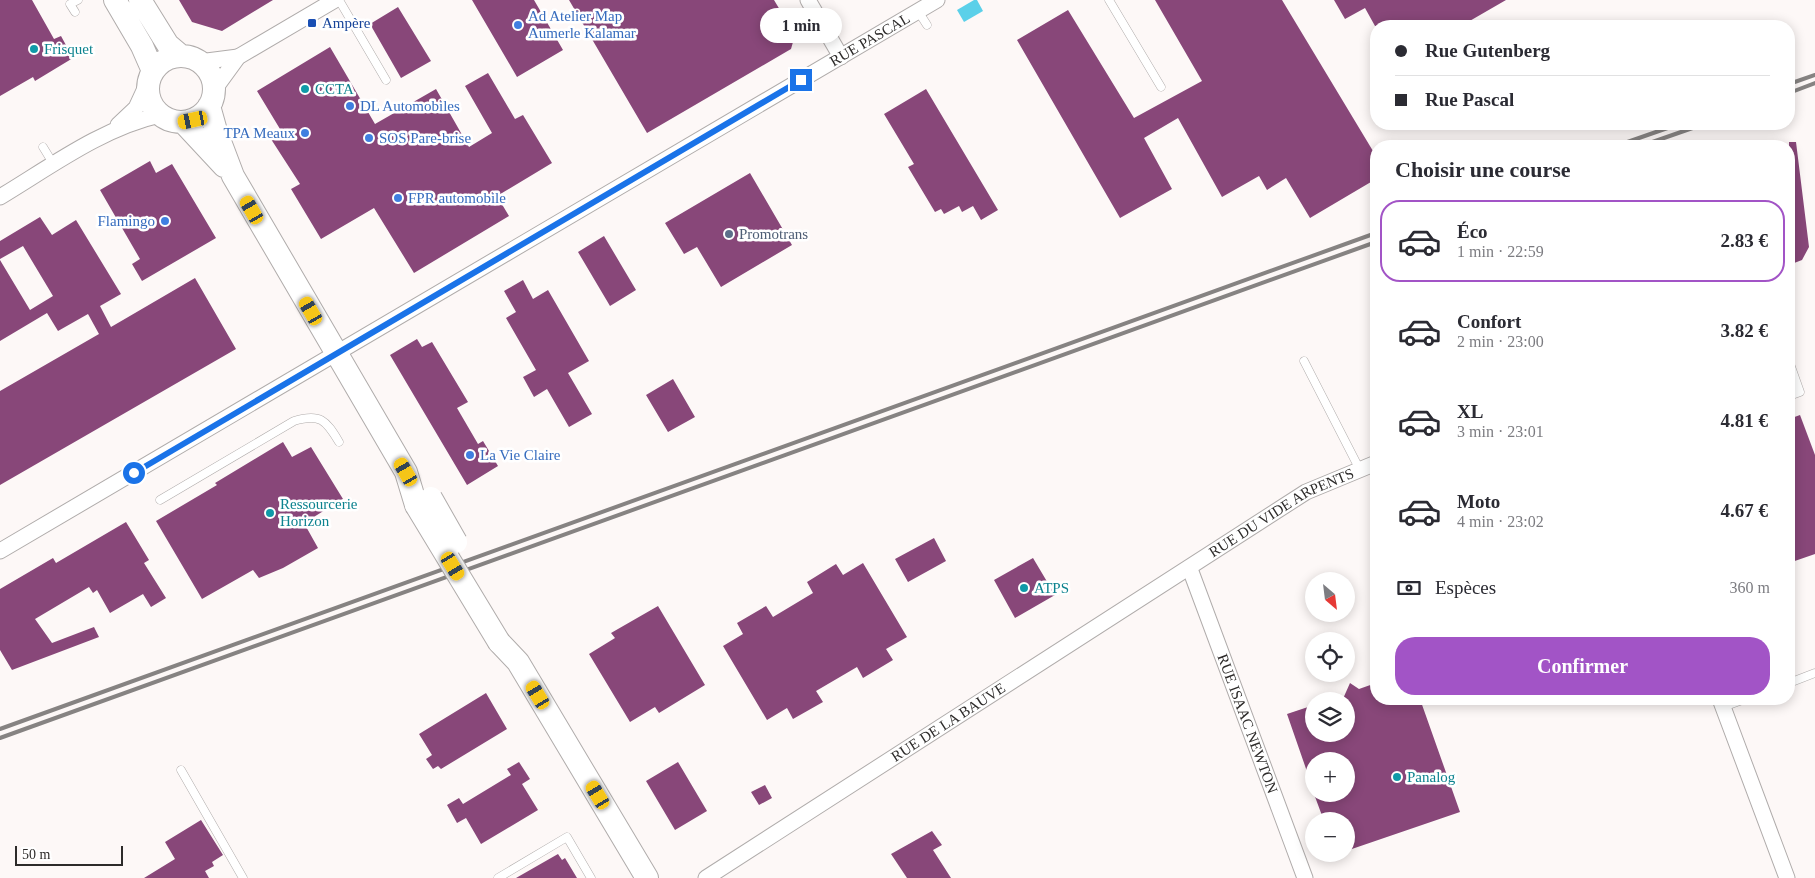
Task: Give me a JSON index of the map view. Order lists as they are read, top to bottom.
{
  "streets": {
    "street": [
      "RUE PASCAL",
      "RUE DU VIDE ARPENTS",
      "RUE DE LA BAUVE",
      "RUE ISAAC NEWTON"
    ]
  },
  "crossings": [
    ["RUE DU VIDE ARPENTS", "RUE DE LA BAUVE"],
    ["RUE DU VIDE ARPENTS", "RUE ISAAC NEWTON"],
    ["RUE DE LA BAUVE", "RUE ISAAC NEWTON"]
  ],
  "places": {
    "transit": ["Ampère"],
    "other": [
      "Ad Atelier Map Aumerle Kalamar",
      "Frisquet",
      "CCTA",
      "DL Automobiles",
      "TPA Meaux",
      "SOS Pare-brise",
      "FPR automobile",
      "Flamingo",
      "Promotrans",
      "La Vie Claire",
      "Ressourcerie Horizon",
      "ATPS",
      "Panalog"
    ]
  },
  "scale_bar": "50 m",
  "north": "bottom right",
  "page": {
    "bubble": "1 min",
    "banner": ["Rue Gutenberg", "Rue Pascal"],
    "heading": "Choisir une course",
    "list": [
      {
        "name": "Éco",
        "note": "1 min · 22:59",
        "value": "2.83 €"
      },
      {
        "name": "Confort",
        "note": "2 min · 23:00",
        "value": "3.82 €"
      },
      {
        "name": "XL",
        "note": "3 min · 23:01",
        "value": "4.81 €"
      },
      {
        "name": "Moto",
        "note": "4 min · 23:02",
        "value": "4.67 €"
      }
    ],
    "pay": ["Espèces", "360 m"],
    "map_buttons": ["+", "−"],
    "buttons": "Confirmer",
    "scale": "50 m"
  }
}
